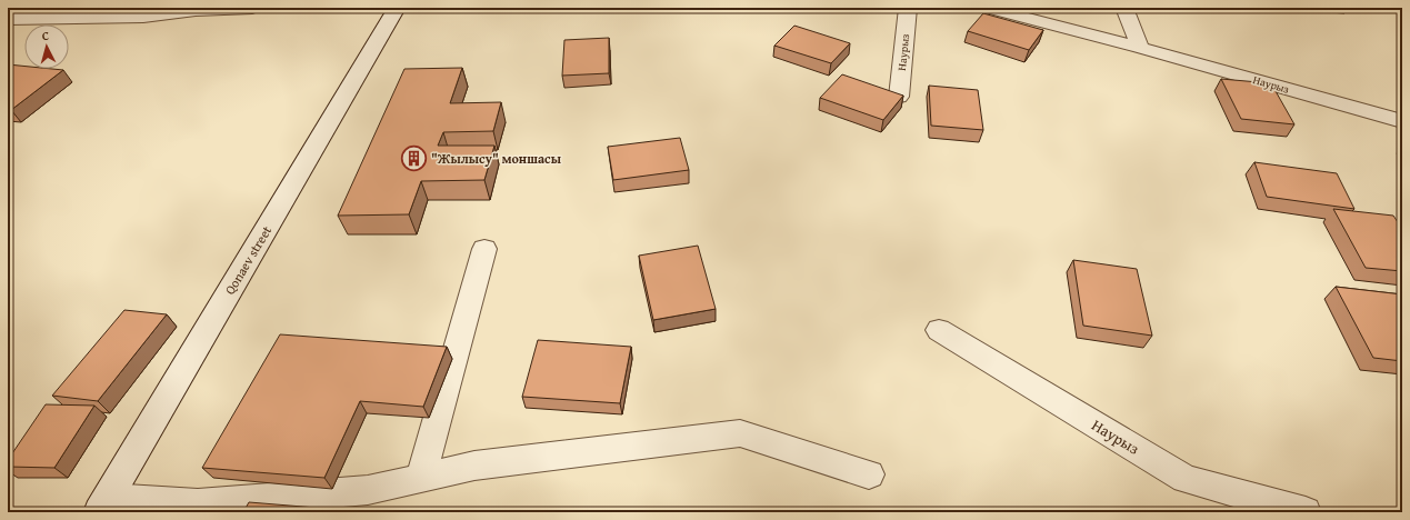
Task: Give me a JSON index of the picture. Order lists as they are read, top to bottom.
{
  "streets": {
    "street": ["Наурыз", "Qonaev street"]
  },
  "places": {
    "building": ["\"Жылысу\" моншасы"]
  },
  "north": "top"
}
